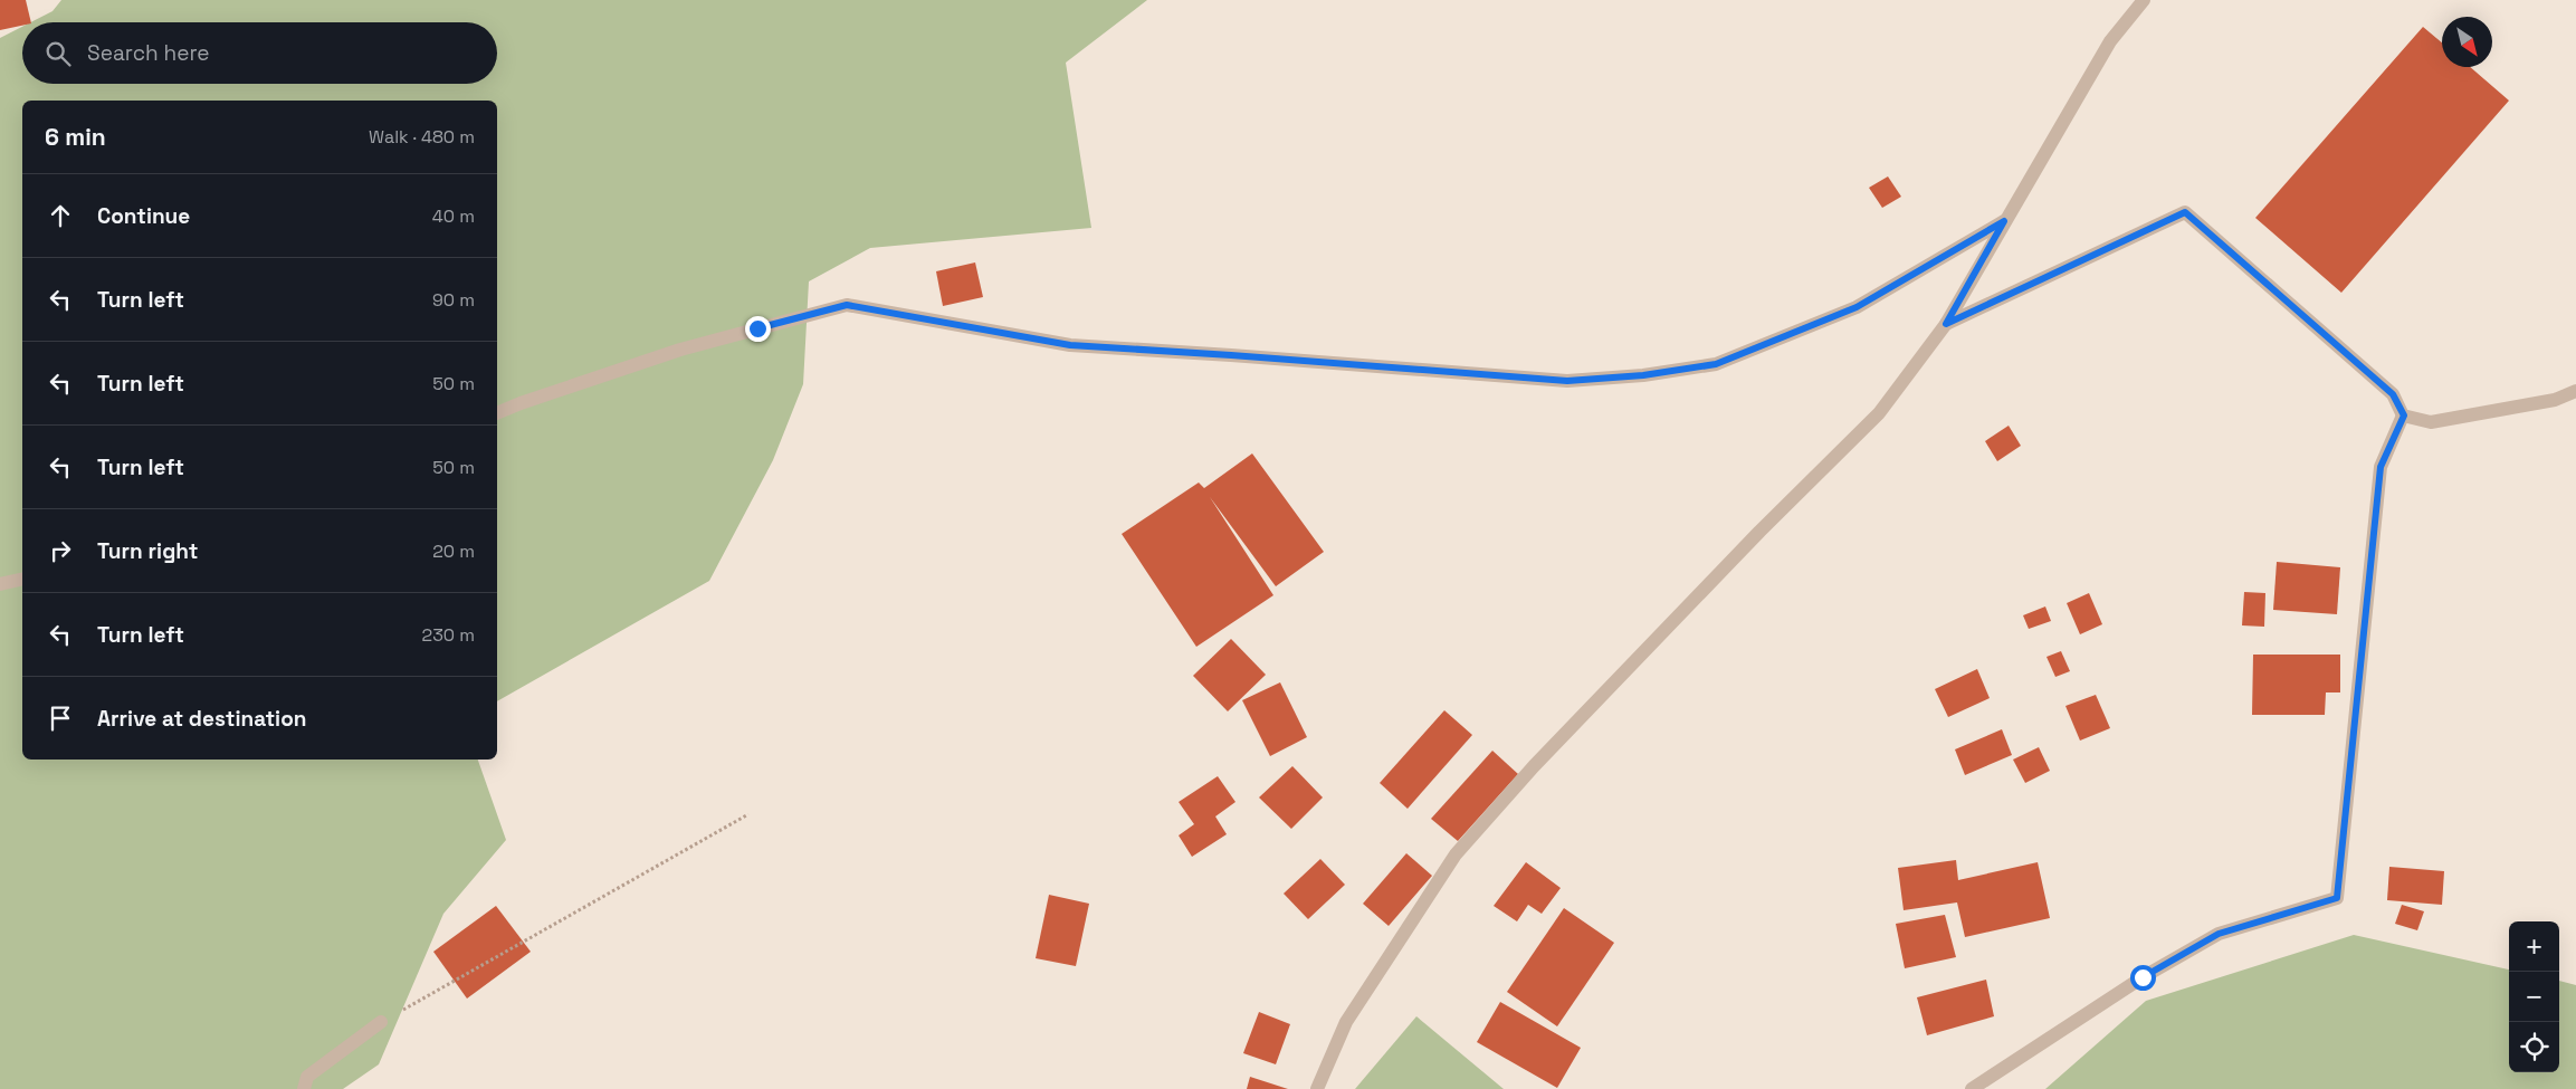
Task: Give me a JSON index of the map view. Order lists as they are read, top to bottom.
{
  "north": "bottom right",
  "page": {
    "search": "Search here",
    "heading": ["6 min", "Walk · 480 m"],
    "list": [
      ["Continue", "40 m"],
      ["Turn left", "90 m"],
      ["Turn left", "50 m"],
      ["Turn left", "50 m"],
      ["Turn right", "20 m"],
      ["Turn left", "230 m"],
      "Arrive at destination"
    ],
    "map_buttons": ["+", "−"]
  }
}
